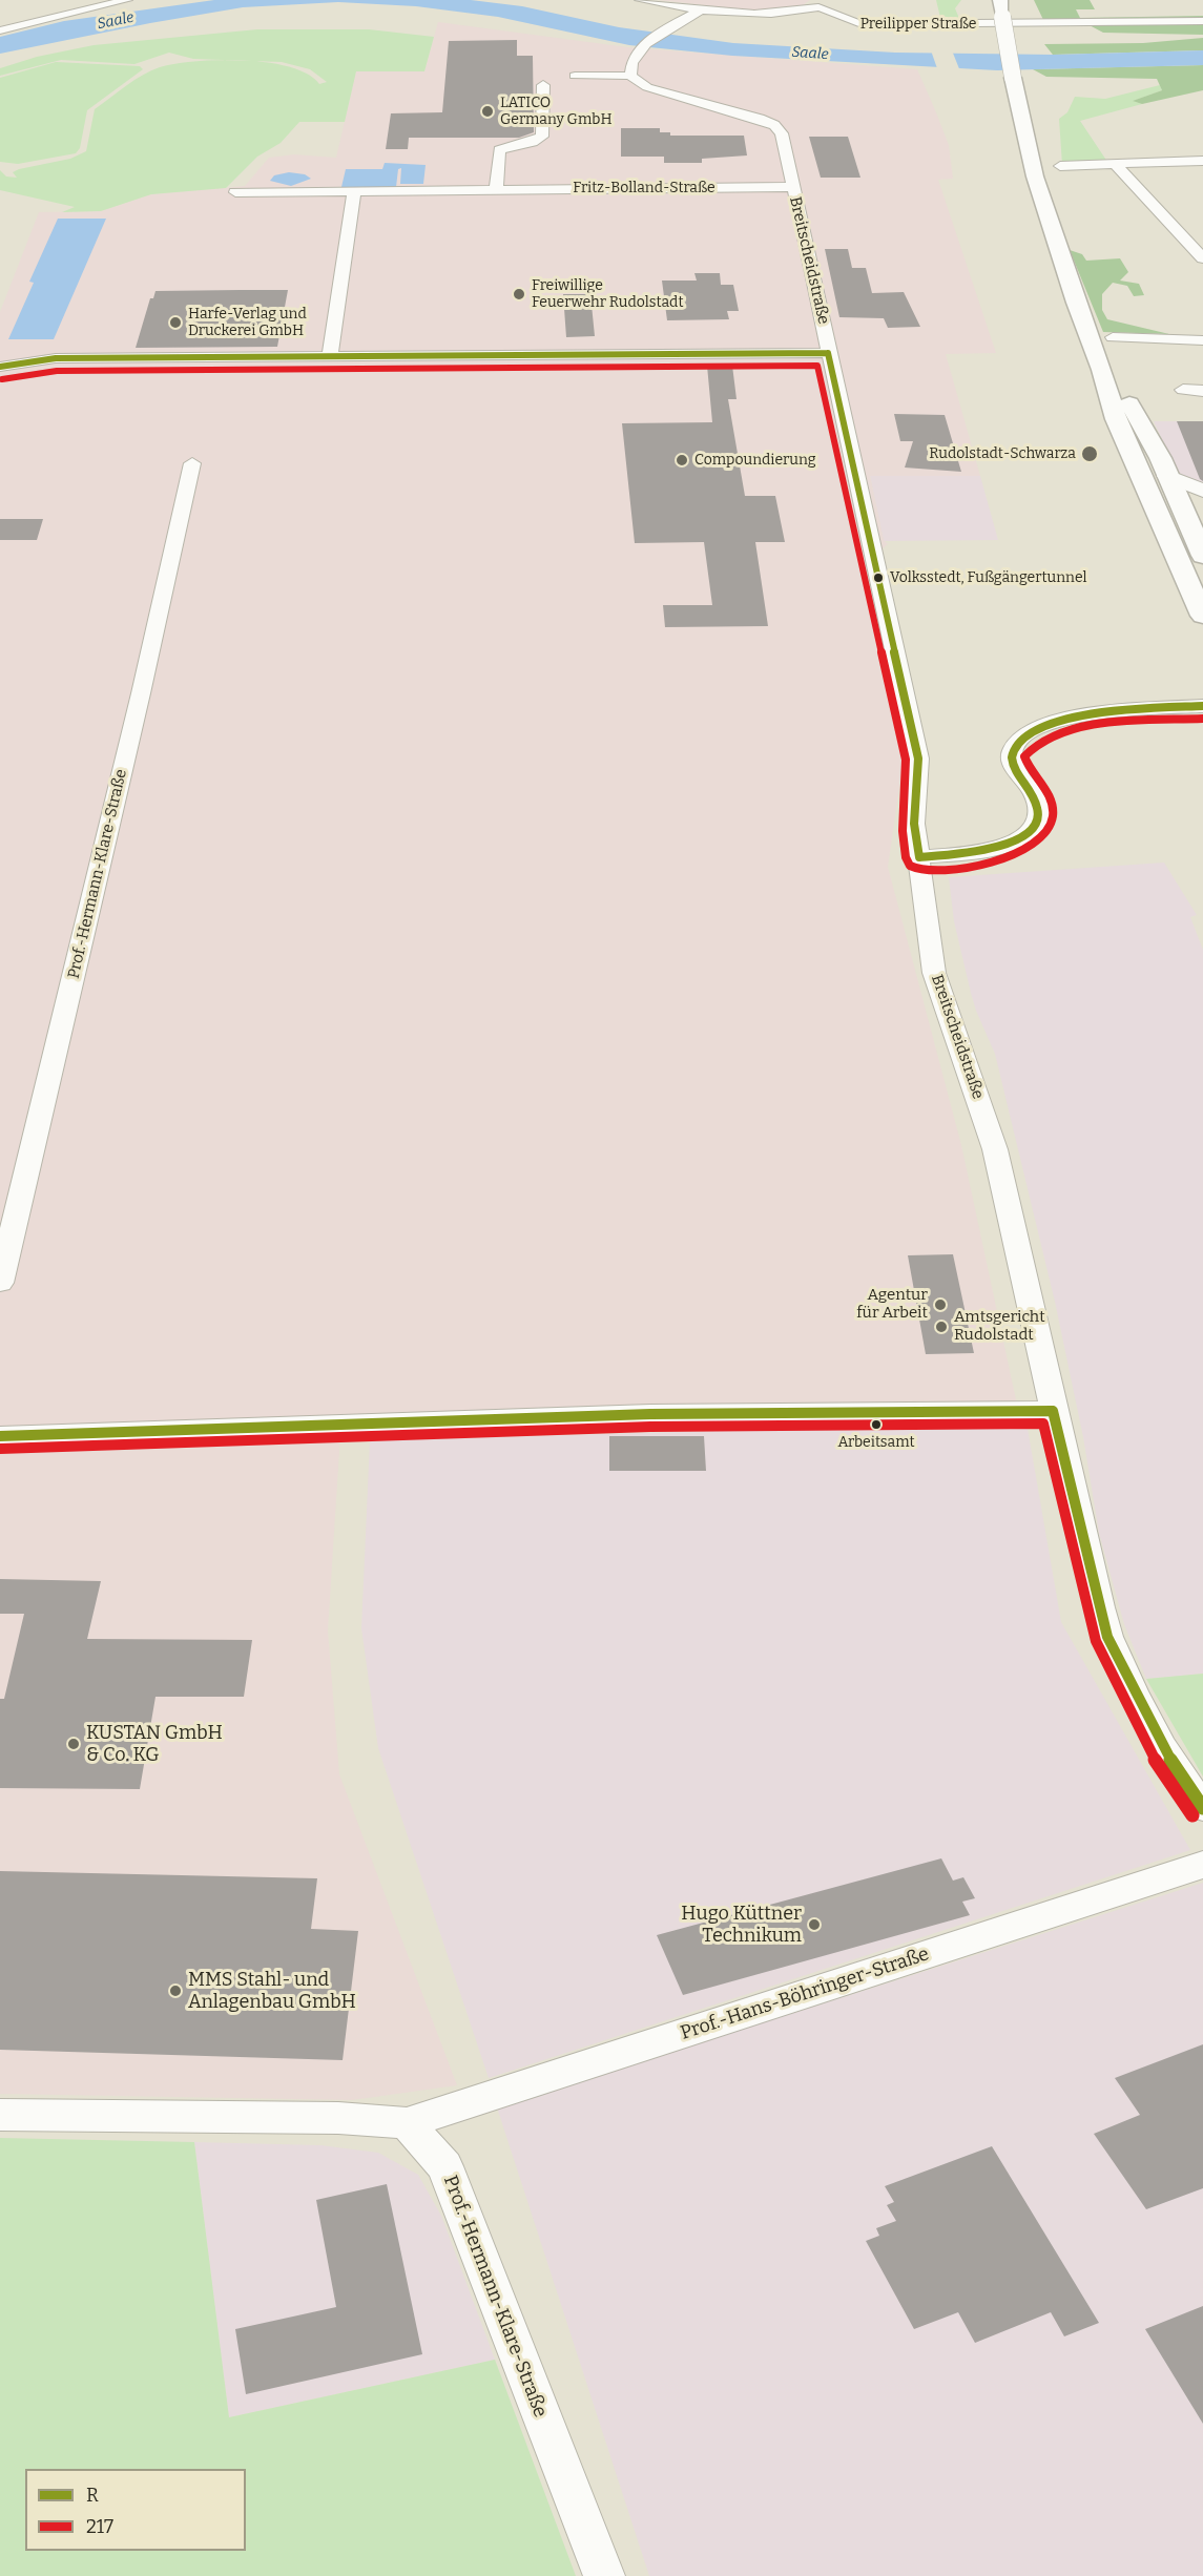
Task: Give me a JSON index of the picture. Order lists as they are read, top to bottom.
{
  "streets": {
    "street": [
      "Preilipper Straße",
      "Fritz-Bolland-Straße",
      "Breitscheidstraße",
      "Prof.-Hermann-Klare-Straße",
      "Prof.-Hans-Böhringer-Straße"
    ]
  },
  "crossings": [
    ["Fritz-Bolland-Straße", "Breitscheidstraße"],
    ["Prof.-Hermann-Klare-Straße", "Prof.-Hans-Böhringer-Straße"]
  ],
  "water": ["Saale"],
  "places": [
    "LATICO Germany GmbH",
    "Freiwillige Feuerwehr Rudolstadt",
    "Harfe-Verlag und Druckerei GmbH",
    "Rudolstadt-Schwarza",
    "Compoundierung",
    "Volksstedt, Fußgängertunnel",
    "Agentur für Arbeit",
    "Amtsgericht Rudolstadt",
    "Arbeitsamt",
    "KUSTAN GmbH & Co. KG",
    "Hugo Küttner Technikum",
    "MMS Stahl- und Anlagenbau GmbH"
  ],
  "lines": ["transit line R", "transit line 217"],
  "legend": ["R", "217"]
}
